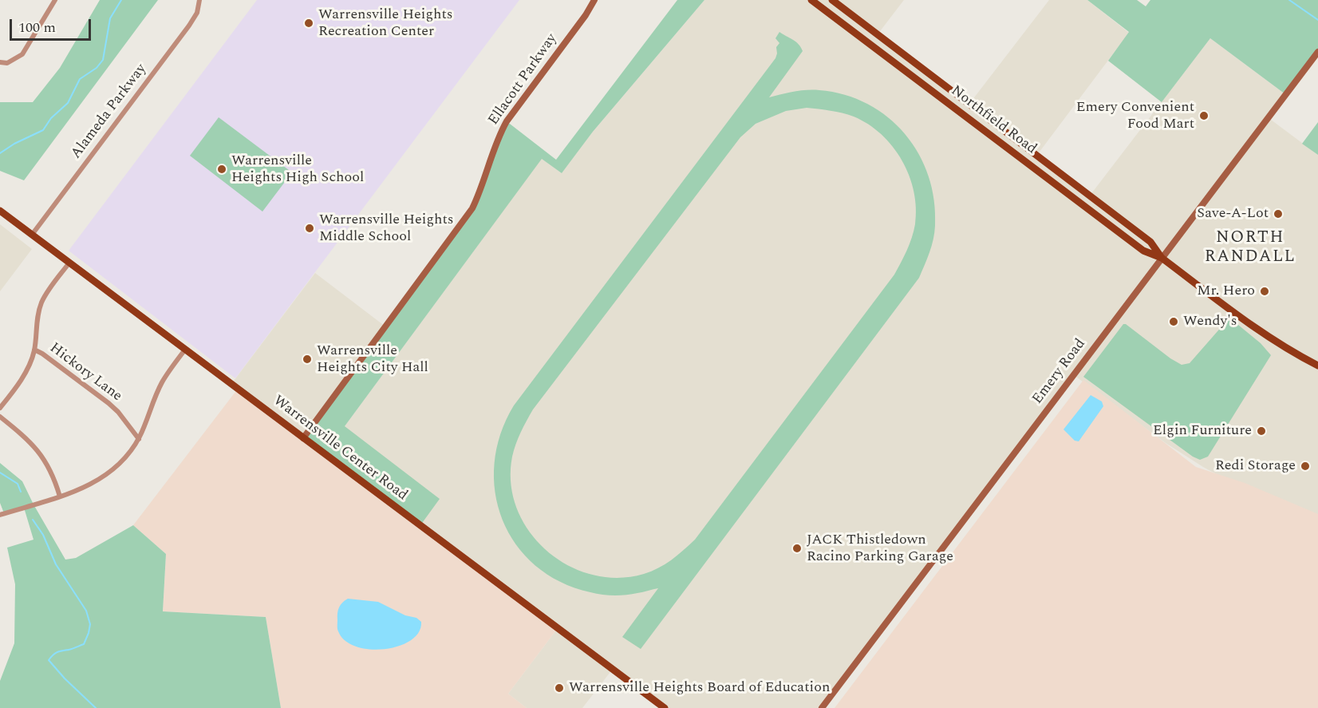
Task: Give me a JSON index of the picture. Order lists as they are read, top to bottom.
{
  "streets": {
    "main road": [
      "Ellacott Parkway",
      "Northfield Road",
      "Emery Road",
      "Warrensville Center Road"
    ],
    "street": ["Alameda Parkway", "Hickory Lane"]
  },
  "crossings": [
    ["Ellacott Parkway", "Warrensville Center Road"],
    ["Alameda Parkway", "Warrensville Center Road"],
    ["Northfield Road", "Emery Road"]
  ],
  "districts": ["NORTH RANDALL"],
  "places": [
    "Warrensville Heights Recreation Center",
    "Emery Convenient Food Mart",
    "Warrensville Heights High School",
    "Save-A-Lot",
    "Warrensville Heights Middle School",
    "Mr. Hero",
    "Wendy's",
    "Warrensville Heights City Hall",
    "Elgin Furniture",
    "Redi Storage",
    "JACK Thistledown Racino Parking Garage",
    "Warrensville Heights Board of Education"
  ],
  "scale_bar": "100 m"
}
